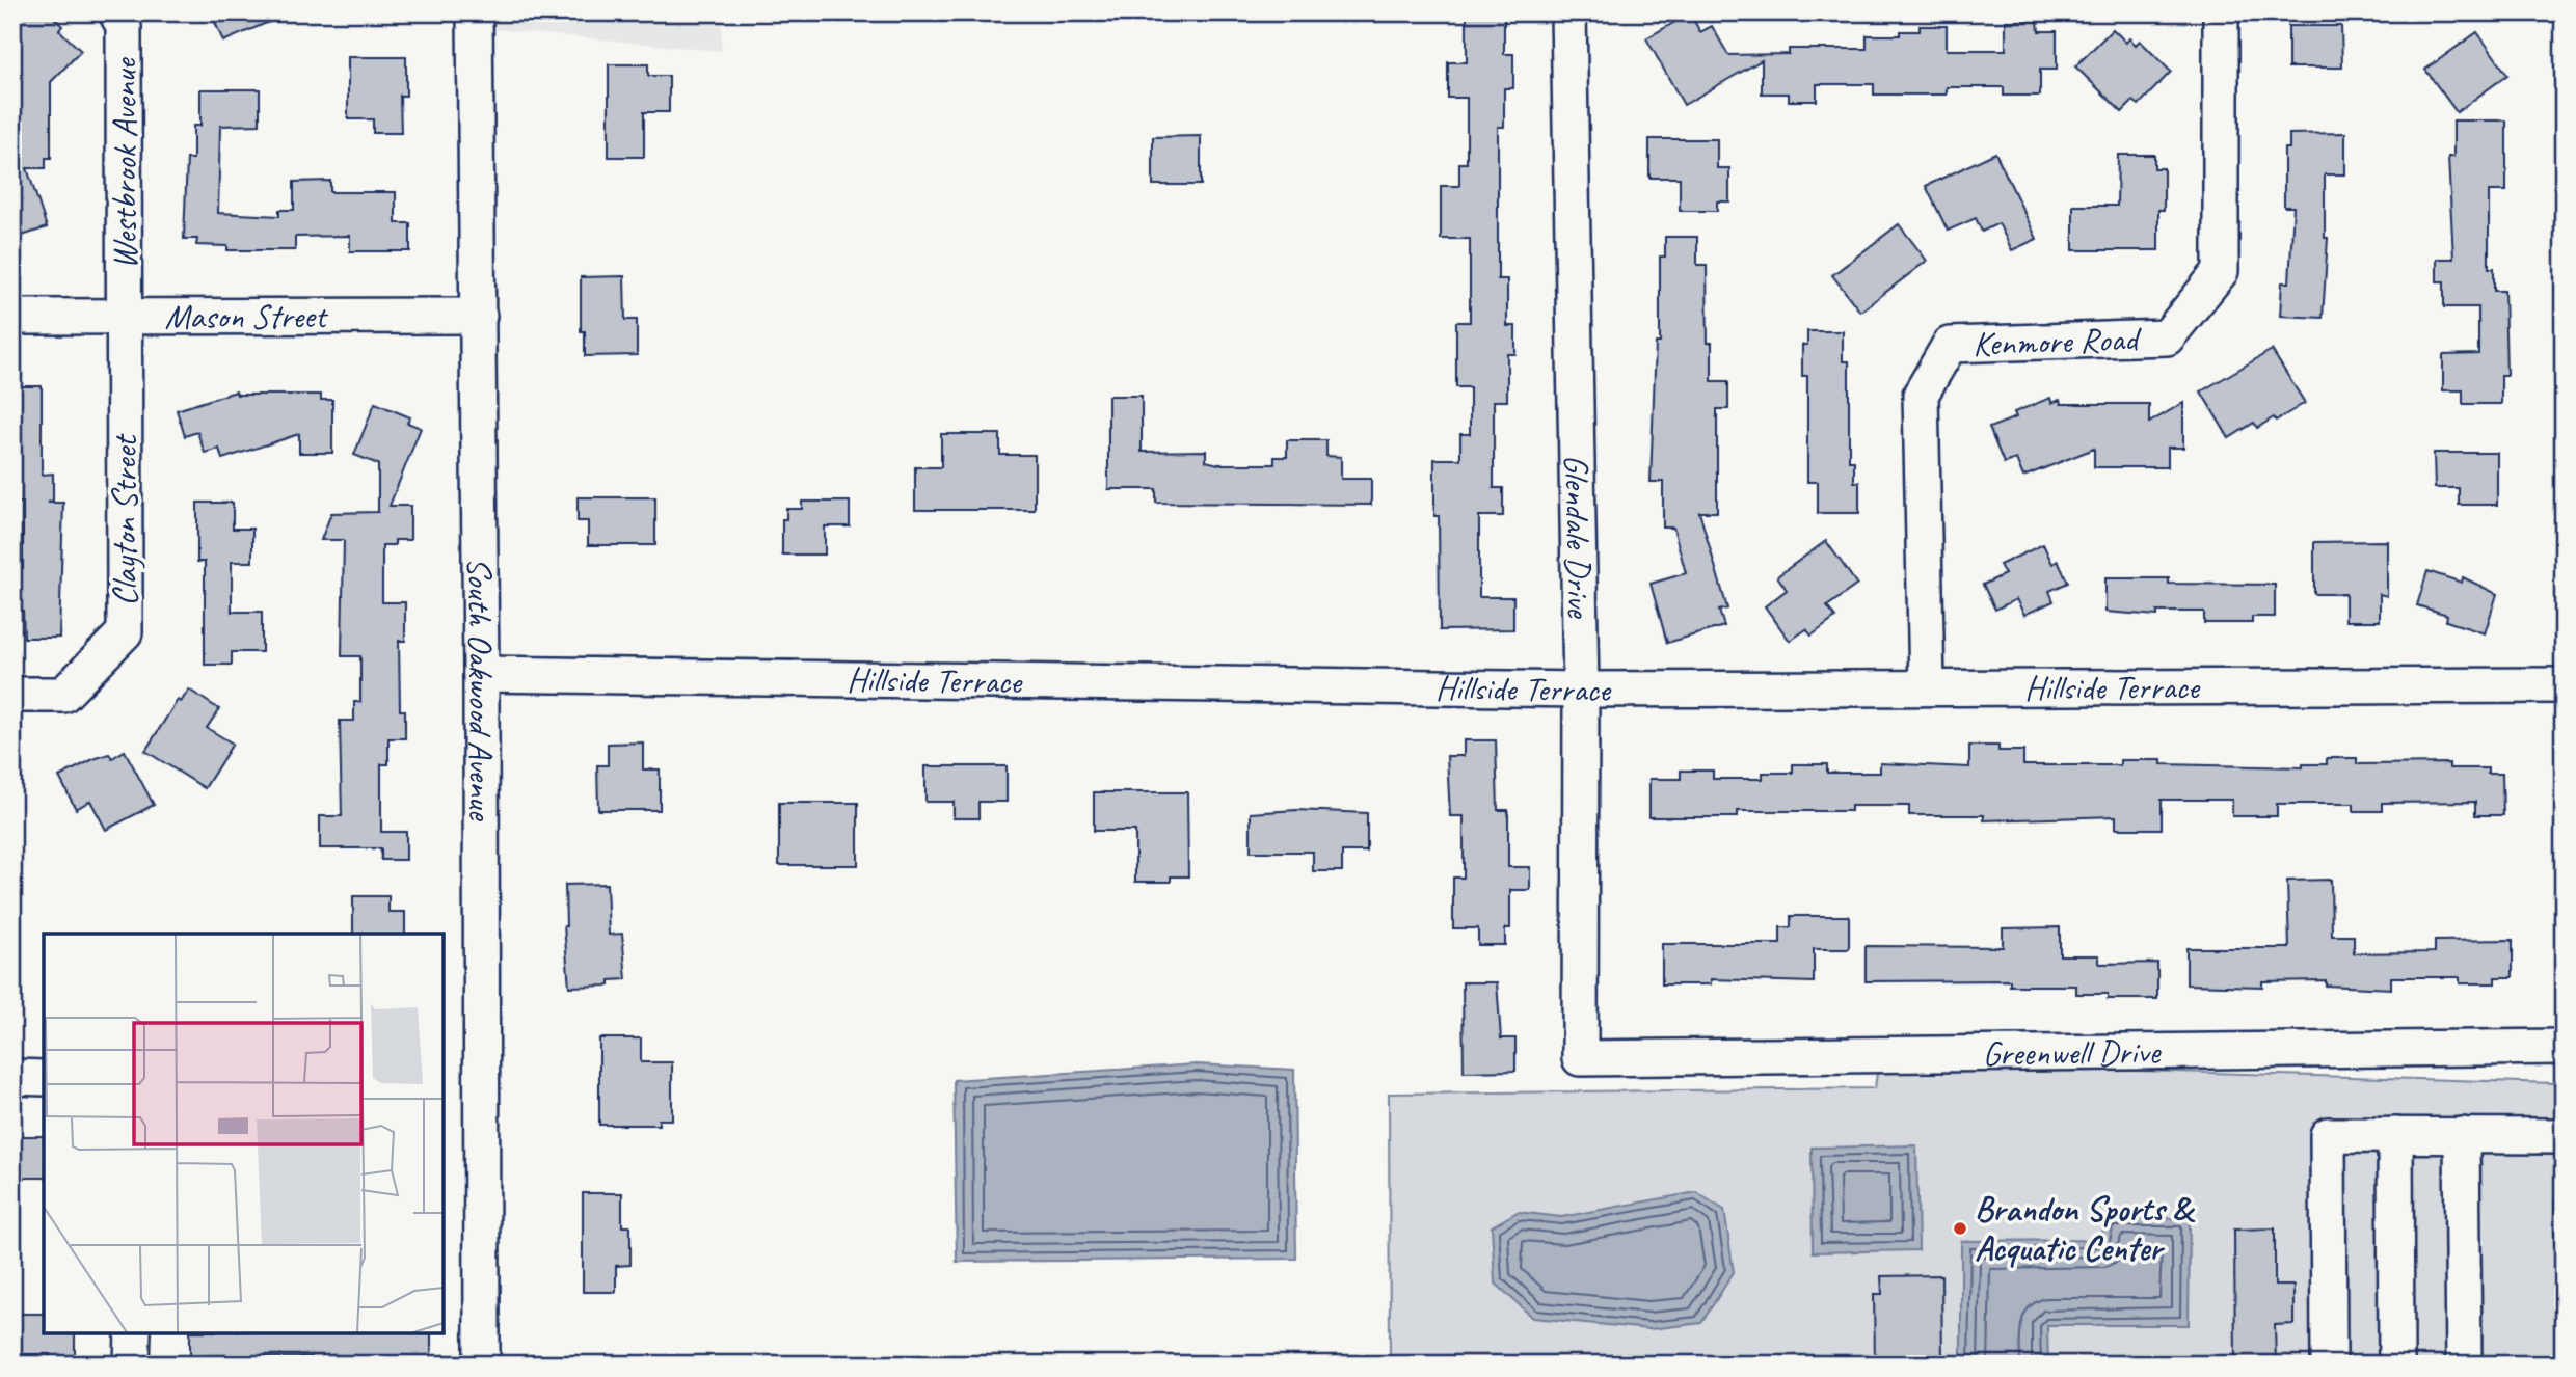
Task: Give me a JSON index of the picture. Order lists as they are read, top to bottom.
{
  "streets": {
    "street": [
      "Westbrook Avenue",
      "Mason Street",
      "Kenmore Road",
      "Clayton Street",
      "Glendale Drive",
      "Hillside Terrace",
      "South Oakwood Avenue",
      "Greenwell Drive"
    ]
  },
  "crossings": [
    ["Westbrook Avenue", "Mason Street"],
    ["Westbrook Avenue", "Clayton Street"],
    ["Mason Street", "Clayton Street"],
    ["Mason Street", "South Oakwood Avenue"],
    ["Kenmore Road", "Hillside Terrace"],
    ["Glendale Drive", "Hillside Terrace"],
    ["Glendale Drive", "Greenwell Drive"],
    ["Hillside Terrace", "South Oakwood Avenue"]
  ],
  "places": ["Brandon Sports & Acquatic Center"]
}
